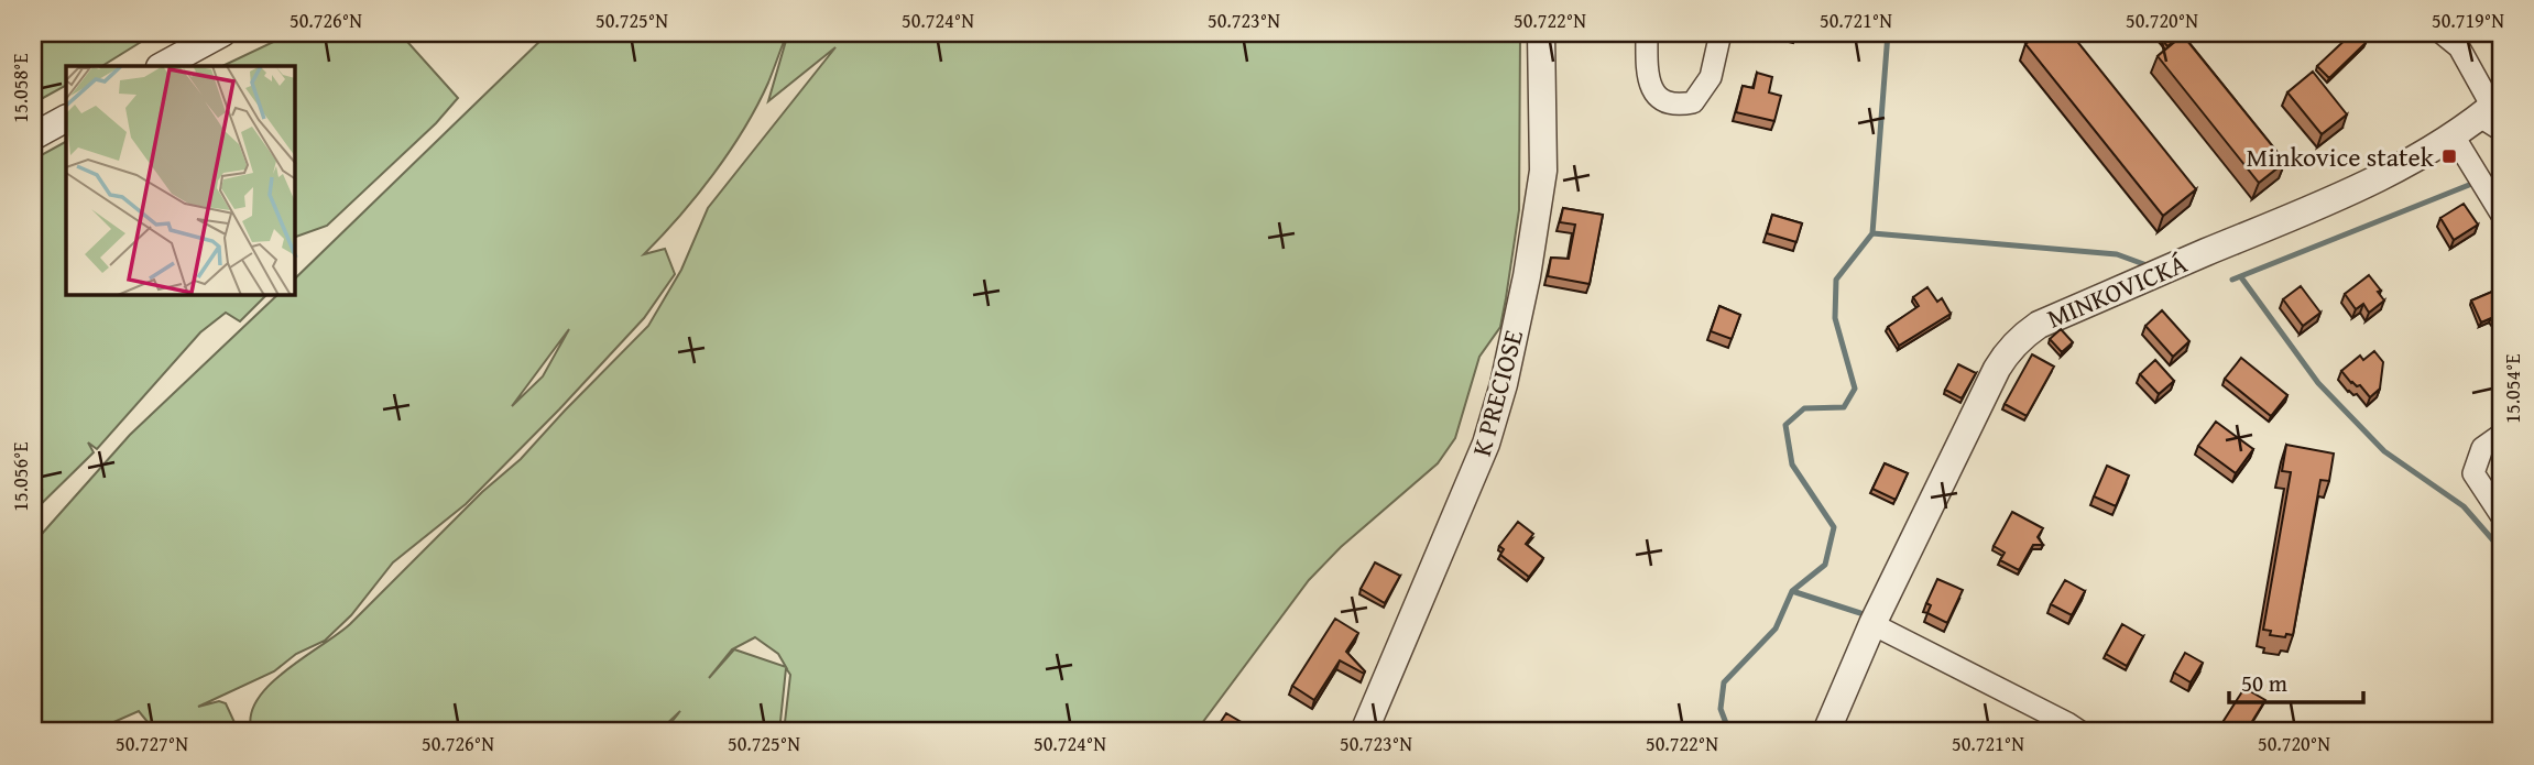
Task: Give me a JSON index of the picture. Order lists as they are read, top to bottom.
{
  "streets": {
    "street": ["MINKOVICKÁ", "K PRECIOSE"]
  },
  "places": {
    "transit": ["Minkovice statek"]
  },
  "scale_bar": "50 m",
  "coordinates": [
    "50.726°N",
    "50.725°N",
    "50.724°N",
    "50.723°N",
    "50.722°N",
    "50.721°N",
    "50.720°N",
    "50.719°N",
    "15.058°E",
    "15.054°E",
    "15.056°E",
    "50.727°N"
  ]
}
